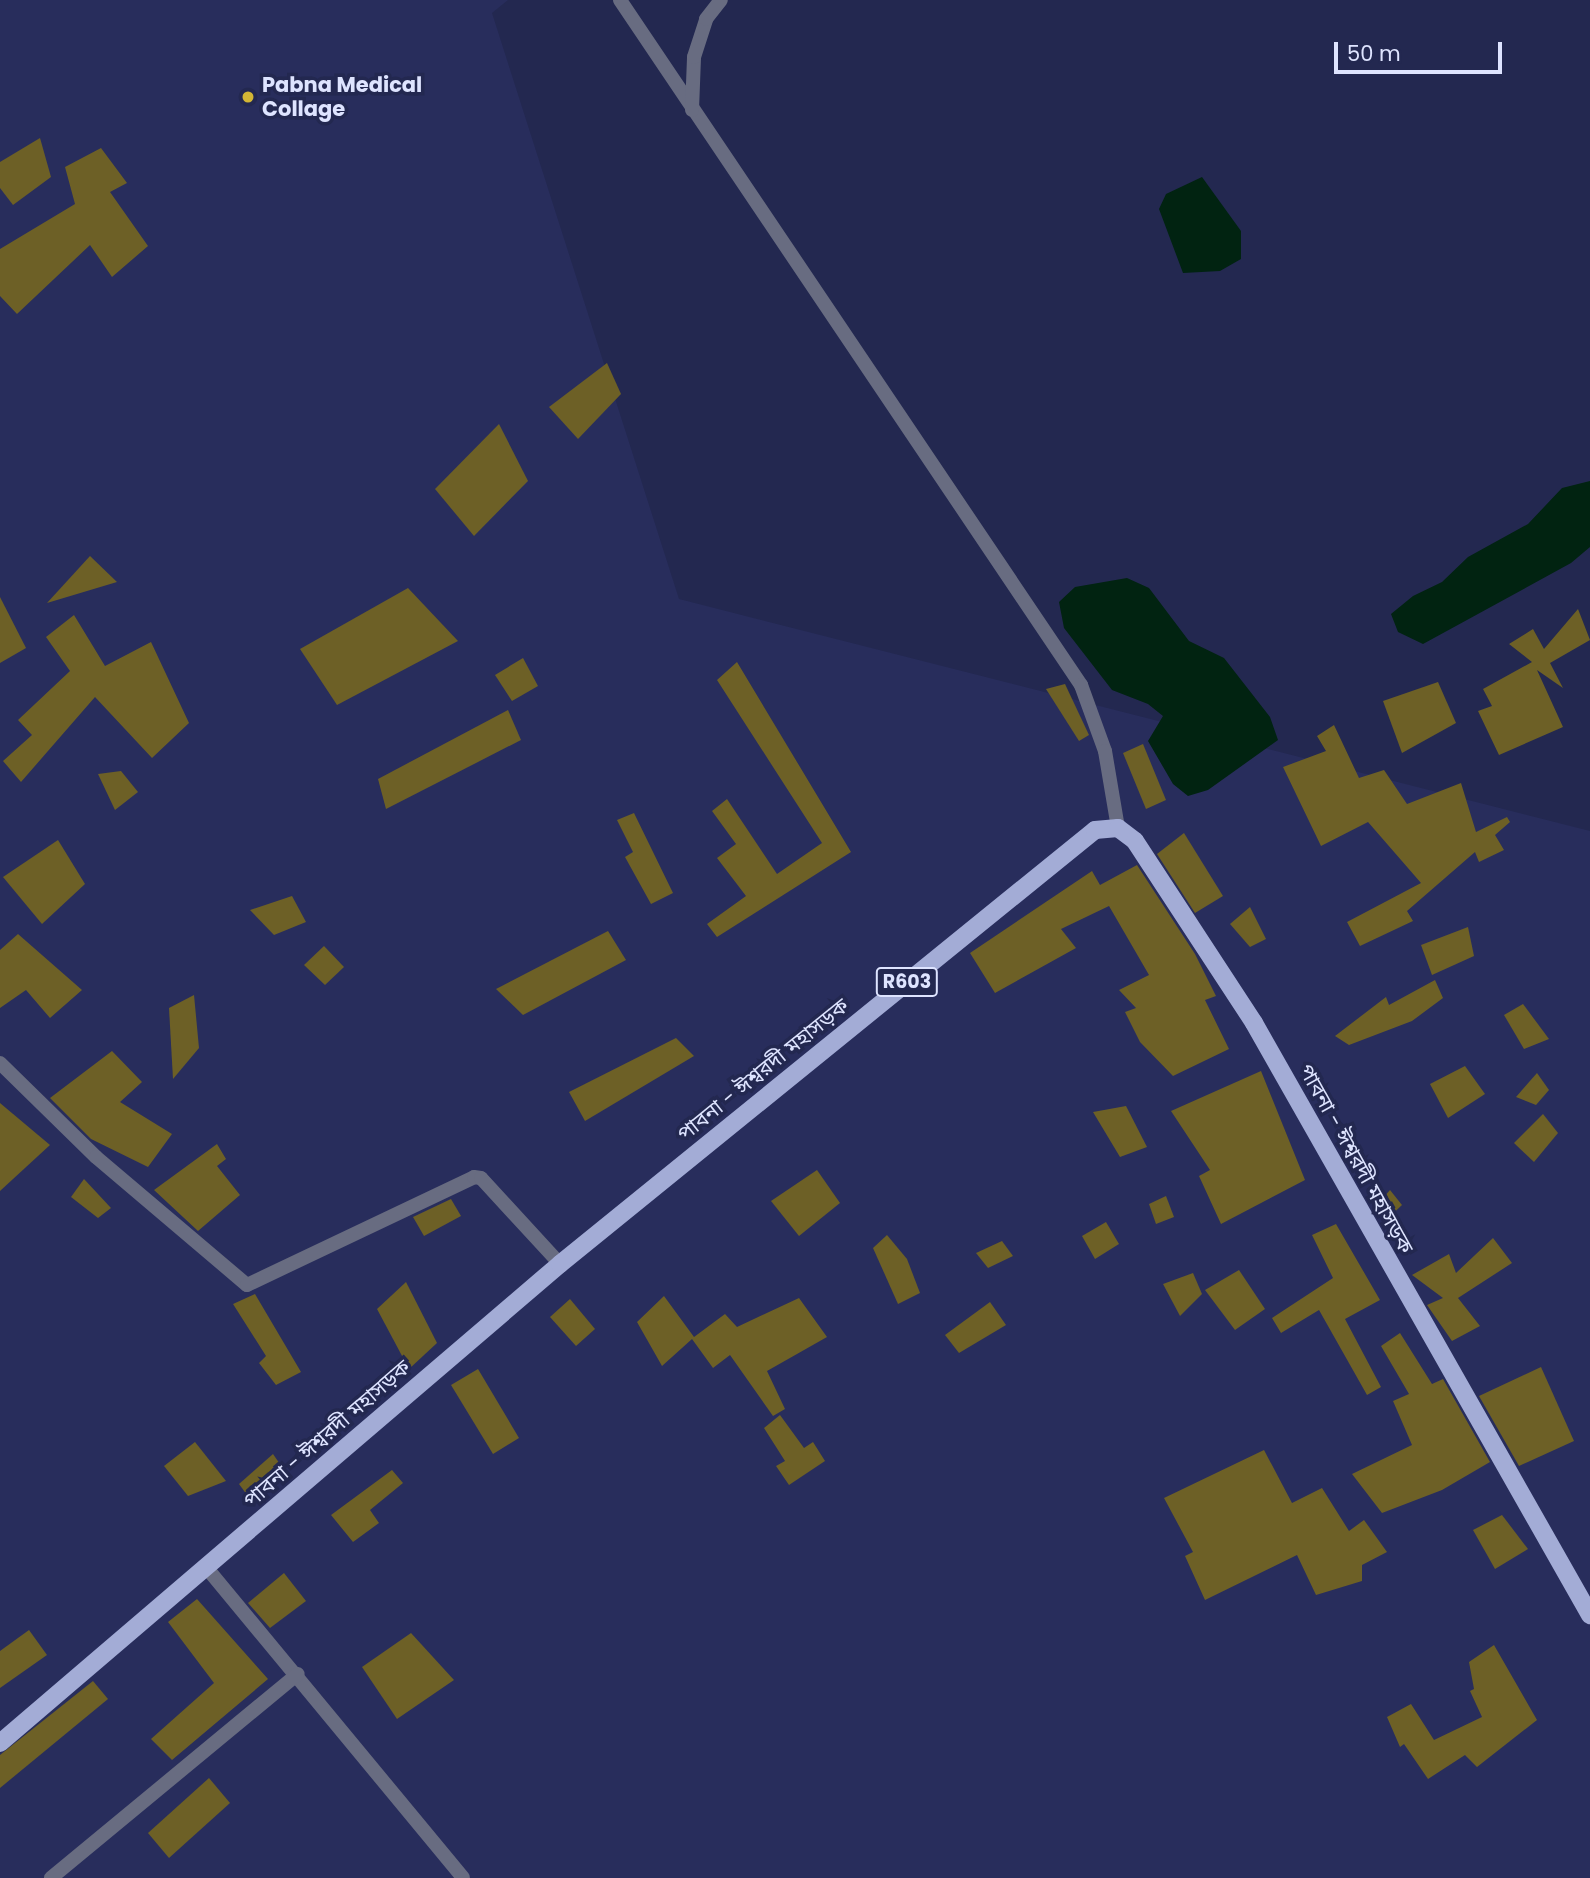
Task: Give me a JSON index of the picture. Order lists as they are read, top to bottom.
{
  "streets": {
    "main road": ["R603", "পাবনা - ঈশ্বরদী মহাসড়ক"]
  },
  "places": ["Pabna Medical Collage"],
  "scale_bar": "50 m"
}
